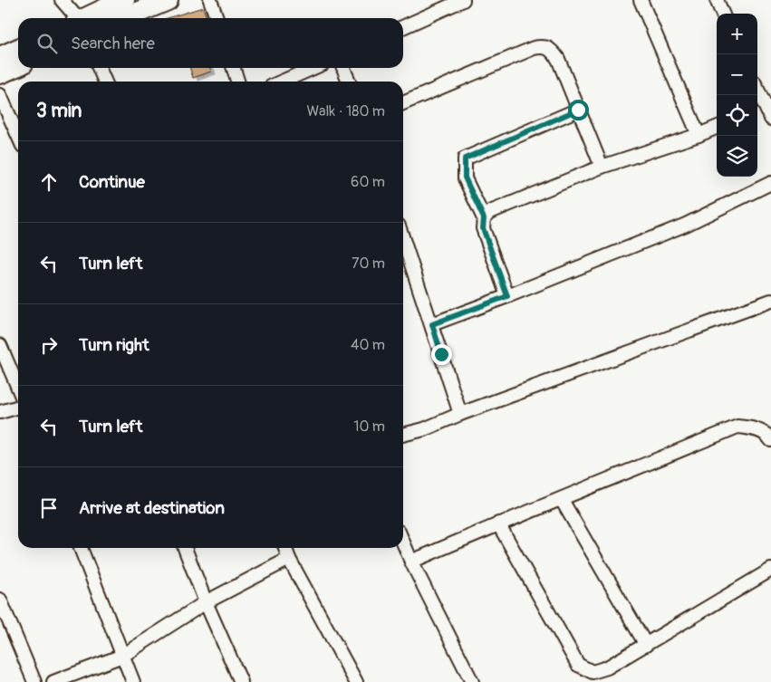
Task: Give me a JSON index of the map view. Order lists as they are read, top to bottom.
{
  "page": {
    "map_buttons": ["+", "−"],
    "search": "Search here",
    "heading": ["3 min", "Walk · 180 m"],
    "list": [
      ["Continue", "60 m"],
      ["Turn left", "70 m"],
      ["Turn right", "40 m"],
      ["Turn left", "10 m"],
      "Arrive at destination"
    ]
  }
}
